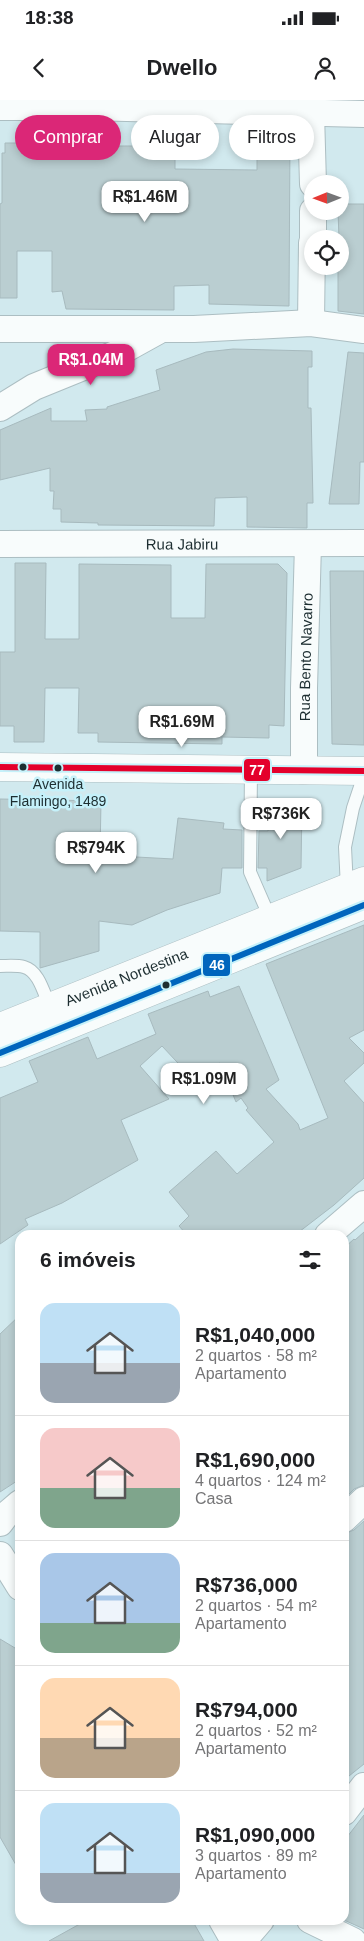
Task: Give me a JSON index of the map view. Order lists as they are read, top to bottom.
{
  "streets": {
    "main road": ["Avenida Nordestina"],
    "street": ["Rua Jabiru", "Rua Bento Navarro"]
  },
  "crossings": [
    ["Rua Jabiru", "Rua Bento Navarro"]
  ],
  "places": ["Avenida Flamingo, 1489"],
  "lines": ["transit line 77", "transit line 46"],
  "north": "left",
  "page": {
    "status": "18:38",
    "header": "Dwello",
    "chip": ["Comprar", "Alugar", "Filtros"],
    "price": [
      "R$1.46M",
      "R$1.04M",
      "R$1.69M",
      "R$736K",
      "R$794K",
      "R$1.09M"
    ],
    "heading": "6 imóveis",
    "list": [
      {
        "name": "R$1,040,000",
        "note": "2 quartos · 58 m² · Apartamento"
      },
      {
        "name": "R$1,690,000",
        "note": "4 quartos · 124 m² · Casa"
      },
      {
        "name": "R$736,000",
        "note": "2 quartos · 54 m² · Apartamento"
      },
      {
        "name": "R$794,000",
        "note": "2 quartos · 52 m² · Apartamento"
      },
      {
        "name": "R$1,090,000",
        "note": "3 quartos · 89 m² · Apartamento"
      }
    ]
  }
}
